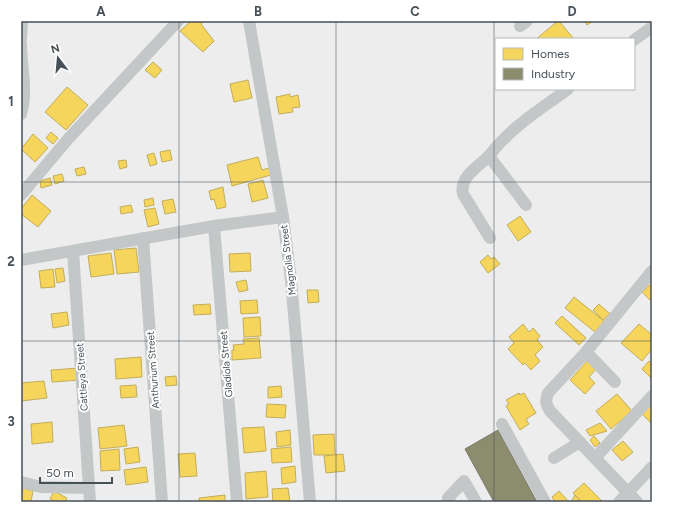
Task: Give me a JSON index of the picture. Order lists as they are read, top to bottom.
{
  "streets": {
    "street": [
      "Magnolia Street",
      "Gladiola Street",
      "Anthurium Street",
      "Cattleya Street"
    ]
  },
  "legend": ["Homes", "Industry"],
  "scale_bar": "50 m",
  "north": "top",
  "grid": {
    "columns": [
      "A",
      "B",
      "C",
      "D"
    ],
    "rows": ["1", "2", "3"]
  }
}
